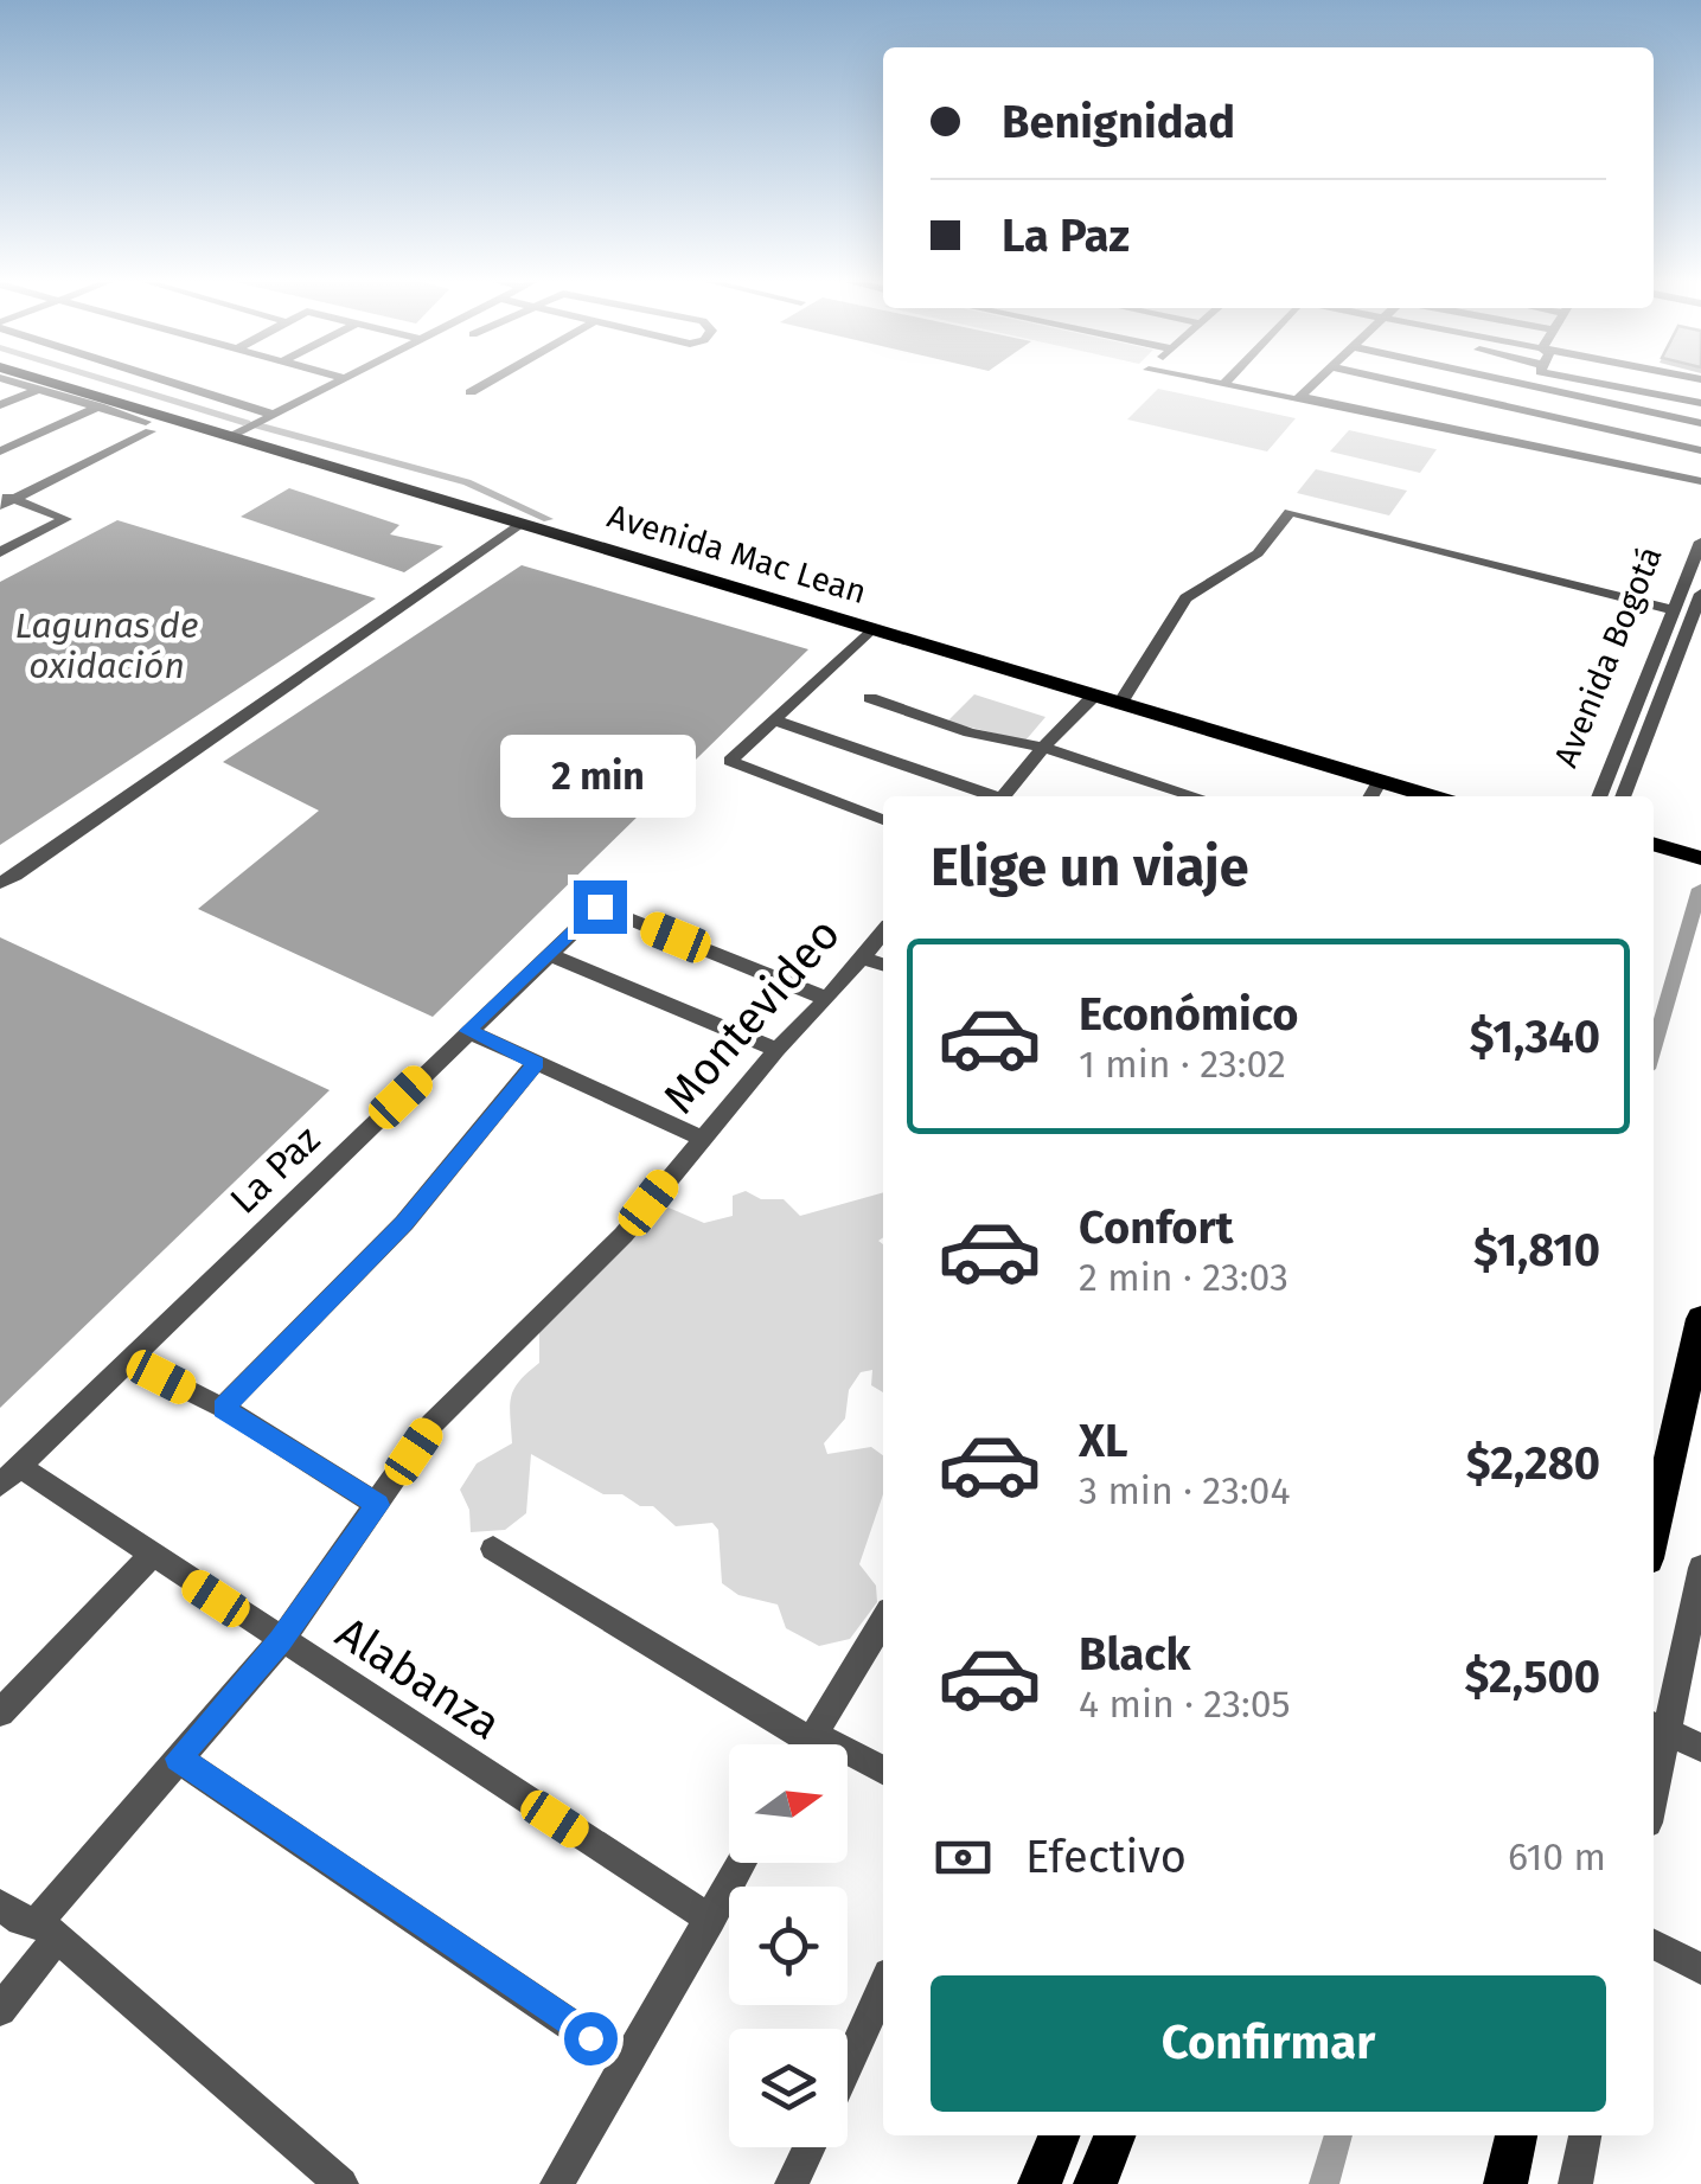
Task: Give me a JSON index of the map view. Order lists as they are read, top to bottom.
{
  "streets": {
    "main road": ["Avenida Mac Lean"],
    "street": [
      "Avenida Bogotá",
      "Montevideo",
      "La Paz",
      "Alabanza"
    ]
  },
  "crossings": [
    ["Montevideo", "La Paz"],
    ["Montevideo", "Alabanza"],
    ["La Paz", "Alabanza"]
  ],
  "water": ["Lagunas de oxidación"],
  "north": "right",
  "page": {
    "banner": ["Benignidad", "La Paz"],
    "bubble": "2 min",
    "heading": "Elige un viaje",
    "list": [
      {
        "name": "Económico",
        "note": "1 min · 23:02",
        "value": "$1,340"
      },
      {
        "name": "Confort",
        "note": "2 min · 23:03",
        "value": "$1,810"
      },
      {
        "name": "XL",
        "note": "3 min · 23:04",
        "value": "$2,280"
      },
      {
        "name": "Black",
        "note": "4 min · 23:05",
        "value": "$2,500"
      }
    ],
    "pay": ["Efectivo", "610 m"],
    "buttons": "Confirmar"
  }
}
